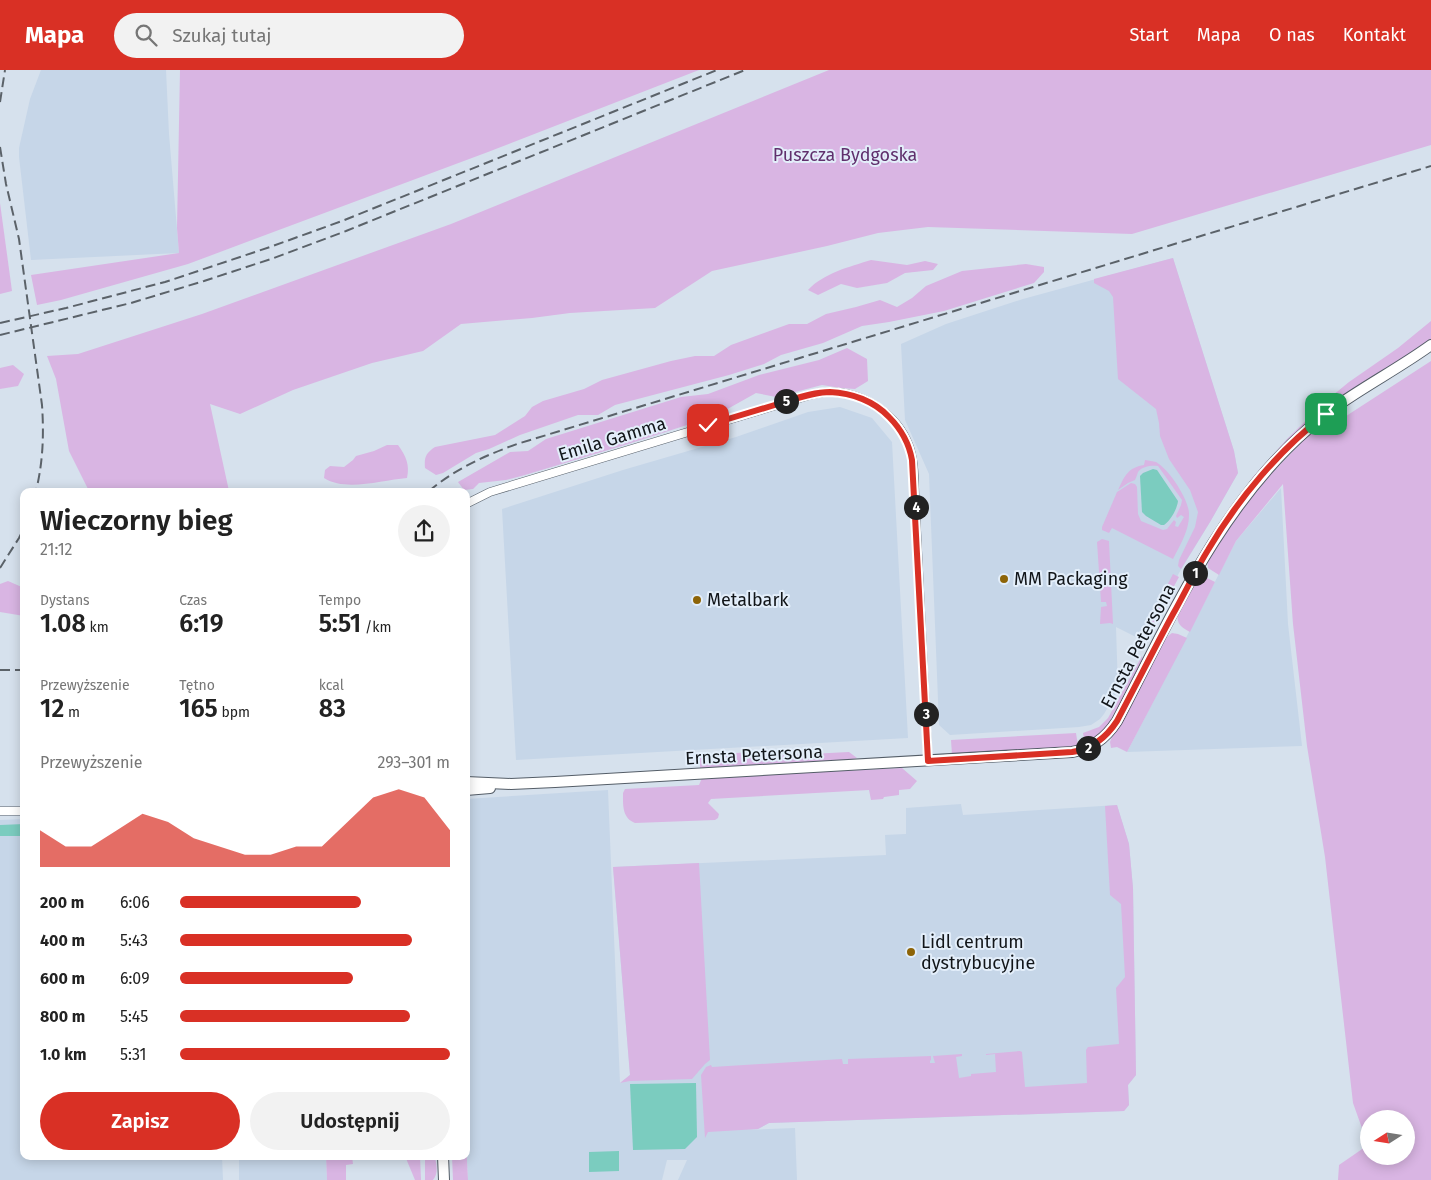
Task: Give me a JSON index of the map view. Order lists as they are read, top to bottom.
{
  "streets": {
    "street": ["Emila Gamma", "Ernsta Petersona"]
  },
  "crossings": [
    ["Emila Gamma", "Ernsta Petersona"]
  ],
  "parks": ["Puszcza Bydgoska"],
  "places": ["MM Packaging", "Metalbark", "Lidl centrum dystrybucyjne"],
  "north": "left",
  "page": {
    "header": "Mapa",
    "search": "Szukaj tutaj",
    "nav": [
      "Start",
      "Mapa",
      "O nas",
      "Kontakt"
    ],
    "pins": [
      "5",
      "4",
      "1",
      "3",
      "2"
    ],
    "heading": ["Wieczorny bieg", "21:12"],
    "stats": [
      ["Dystans", "1.08 km"],
      ["Czas", "6:19"],
      ["Tempo", "5:51 /km"],
      ["Przewyższenie", "12 m"],
      ["Tętno", "165 bpm"],
      ["kcal", "83"]
    ],
    "chart": ["Przewyższenie", "293–301 m"],
    "list": [
      {
        "name": "200 m",
        "note": "6:06"
      },
      {
        "name": "400 m",
        "note": "5:43"
      },
      {
        "name": "600 m",
        "note": "6:09"
      },
      {
        "name": "800 m",
        "note": "5:45"
      },
      {
        "name": "1.0 km",
        "note": "5:31"
      }
    ],
    "buttons": ["Zapisz", "Udostępnij"]
  }
}
